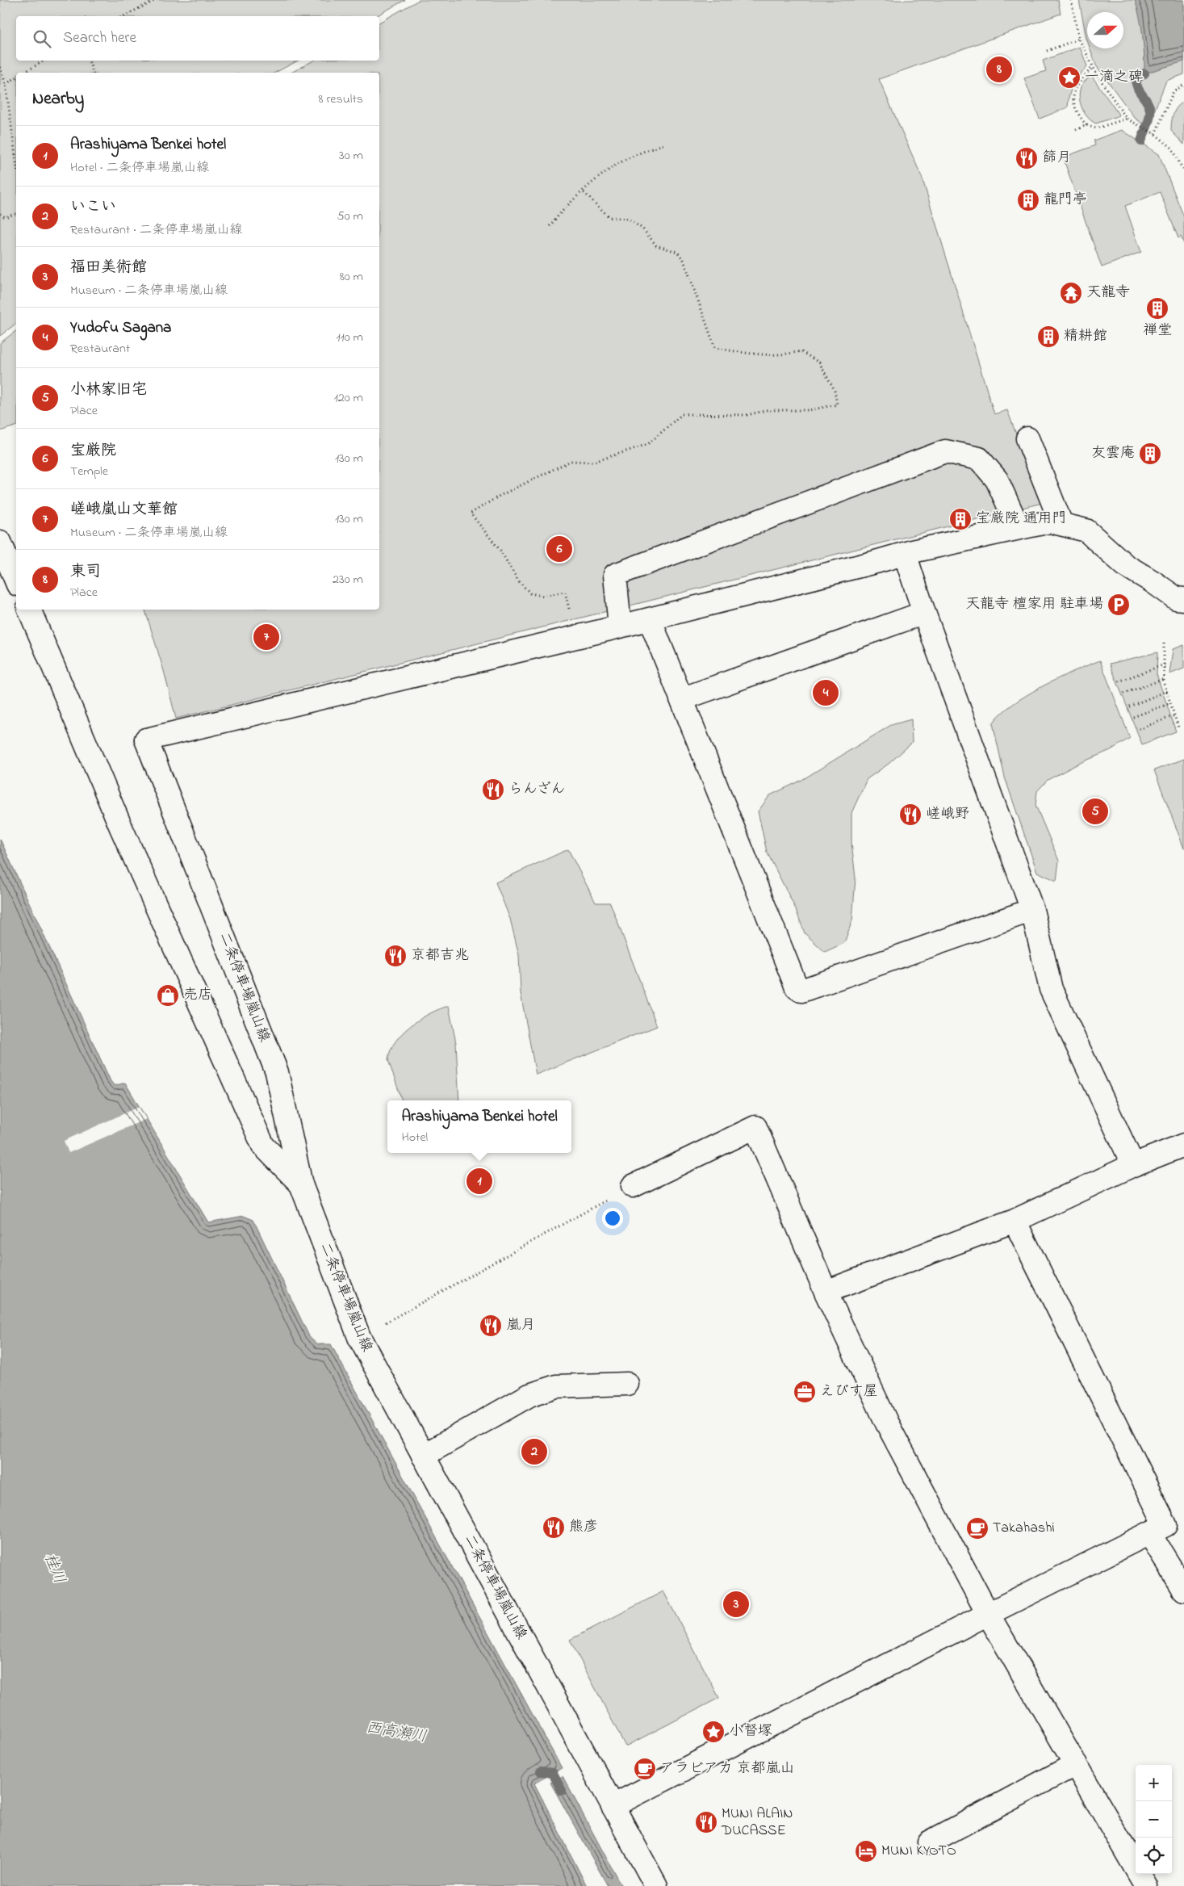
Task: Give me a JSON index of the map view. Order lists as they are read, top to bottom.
{
  "streets": {
    "street": ["二条停車場嵐山線"]
  },
  "water": ["桂川", "西高瀬川"],
  "places": {
    "place": ["一滴之碑", "小督塚"],
    "restaurant": [
      "篩月",
      "らんざん",
      "嵯峨野",
      "京都吉兆",
      "嵐月",
      "熊彦",
      "MUNI ALAIN DUCASSE"
    ],
    "building": [
      "龍門亭",
      "禅堂",
      "精耕館",
      "友雲庵",
      "宝厳院 通用門"
    ],
    "temple": ["天龍寺"],
    "parking": ["天龍寺 檀家用 駐車場"],
    "shop": ["売店"],
    "office": ["えびす屋"],
    "cafe": ["Takahashi", "アラビアカ 京都嵐山"],
    "hotel": ["MUNI KYOTO"]
  },
  "north": "right",
  "page": {
    "search": "Search here",
    "pins": [
      "8",
      "6",
      "7",
      "4",
      "5",
      "1",
      "2",
      "3"
    ],
    "heading": ["Nearby", "8 results"],
    "list": [
      {
        "mark": "1",
        "name": "Arashiyama Benkei hotel",
        "note": "Hotel · 二条停車場嵐山線",
        "value": "30 m"
      },
      {
        "mark": "2",
        "name": "いこい",
        "note": "Restaurant · 二条停車場嵐山線",
        "value": "50 m"
      },
      {
        "mark": "3",
        "name": "福田美術館",
        "note": "Museum · 二条停車場嵐山線",
        "value": "80 m"
      },
      {
        "mark": "4",
        "name": "Yudofu Sagana",
        "note": "Restaurant",
        "value": "110 m"
      },
      {
        "mark": "5",
        "name": "小林家旧宅",
        "note": "Place",
        "value": "120 m"
      },
      {
        "mark": "6",
        "name": "宝厳院",
        "note": "Temple",
        "value": "130 m"
      },
      {
        "mark": "7",
        "name": "嵯峨嵐山文華館",
        "note": "Museum · 二条停車場嵐山線",
        "value": "130 m"
      },
      {
        "mark": "8",
        "name": "東司",
        "note": "Place",
        "value": "230 m"
      }
    ],
    "popup": ["Arashiyama Benkei hotel", "Hotel"],
    "map_buttons": ["+", "−"]
  }
}
